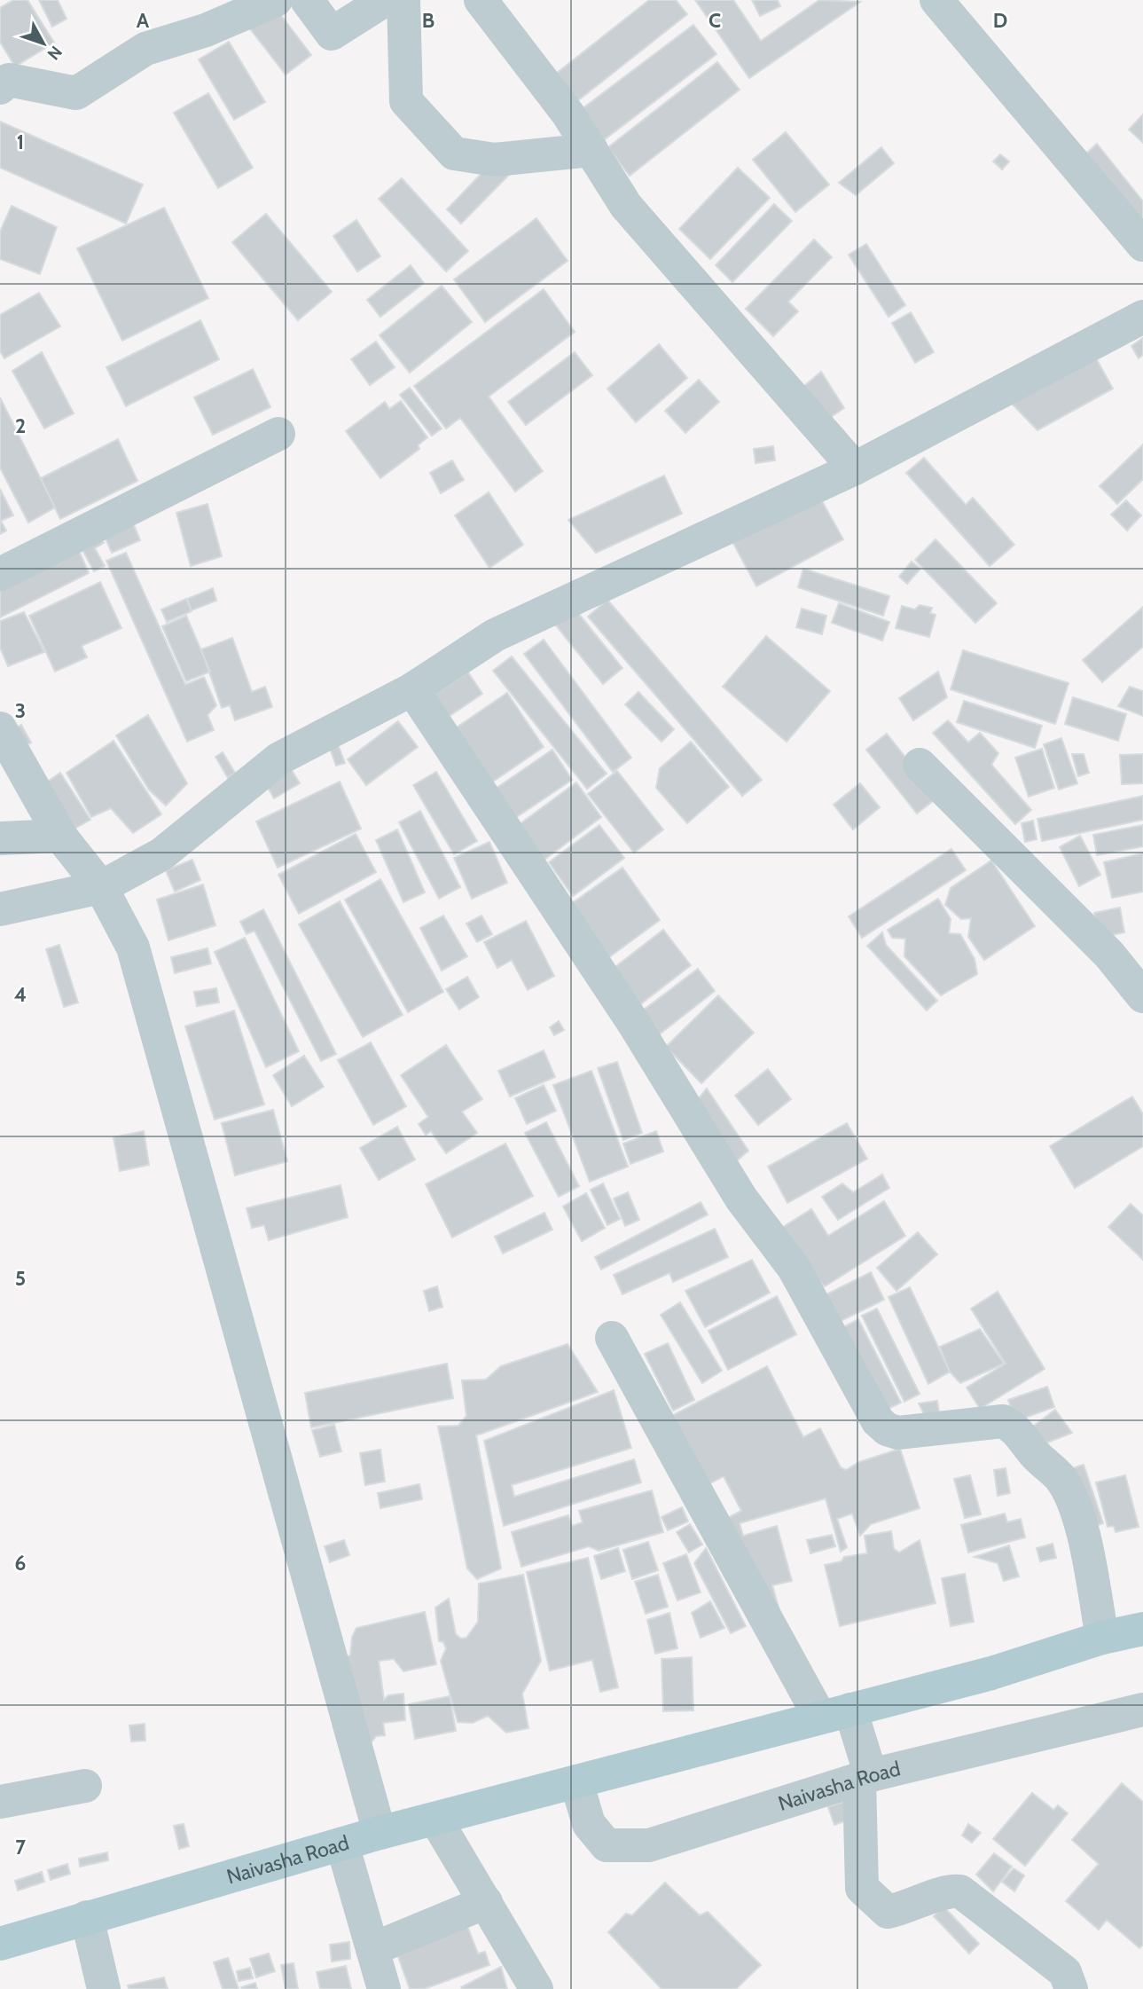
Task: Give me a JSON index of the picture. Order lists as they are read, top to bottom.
{
  "streets": {
    "main road": ["Naivasha Road"]
  },
  "north": "bottom right",
  "grid": {
    "columns": [
      "A",
      "B",
      "C",
      "D"
    ],
    "rows": [
      "1",
      "2",
      "3",
      "4",
      "5",
      "6",
      "7"
    ]
  }
}
